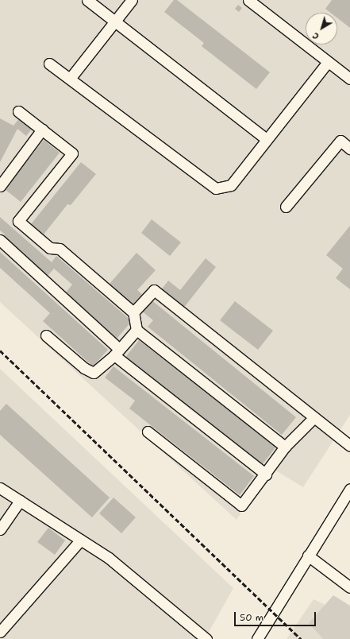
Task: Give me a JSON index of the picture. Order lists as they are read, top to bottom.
{
  "scale_bar": "50 m",
  "north": "bottom left"
}
